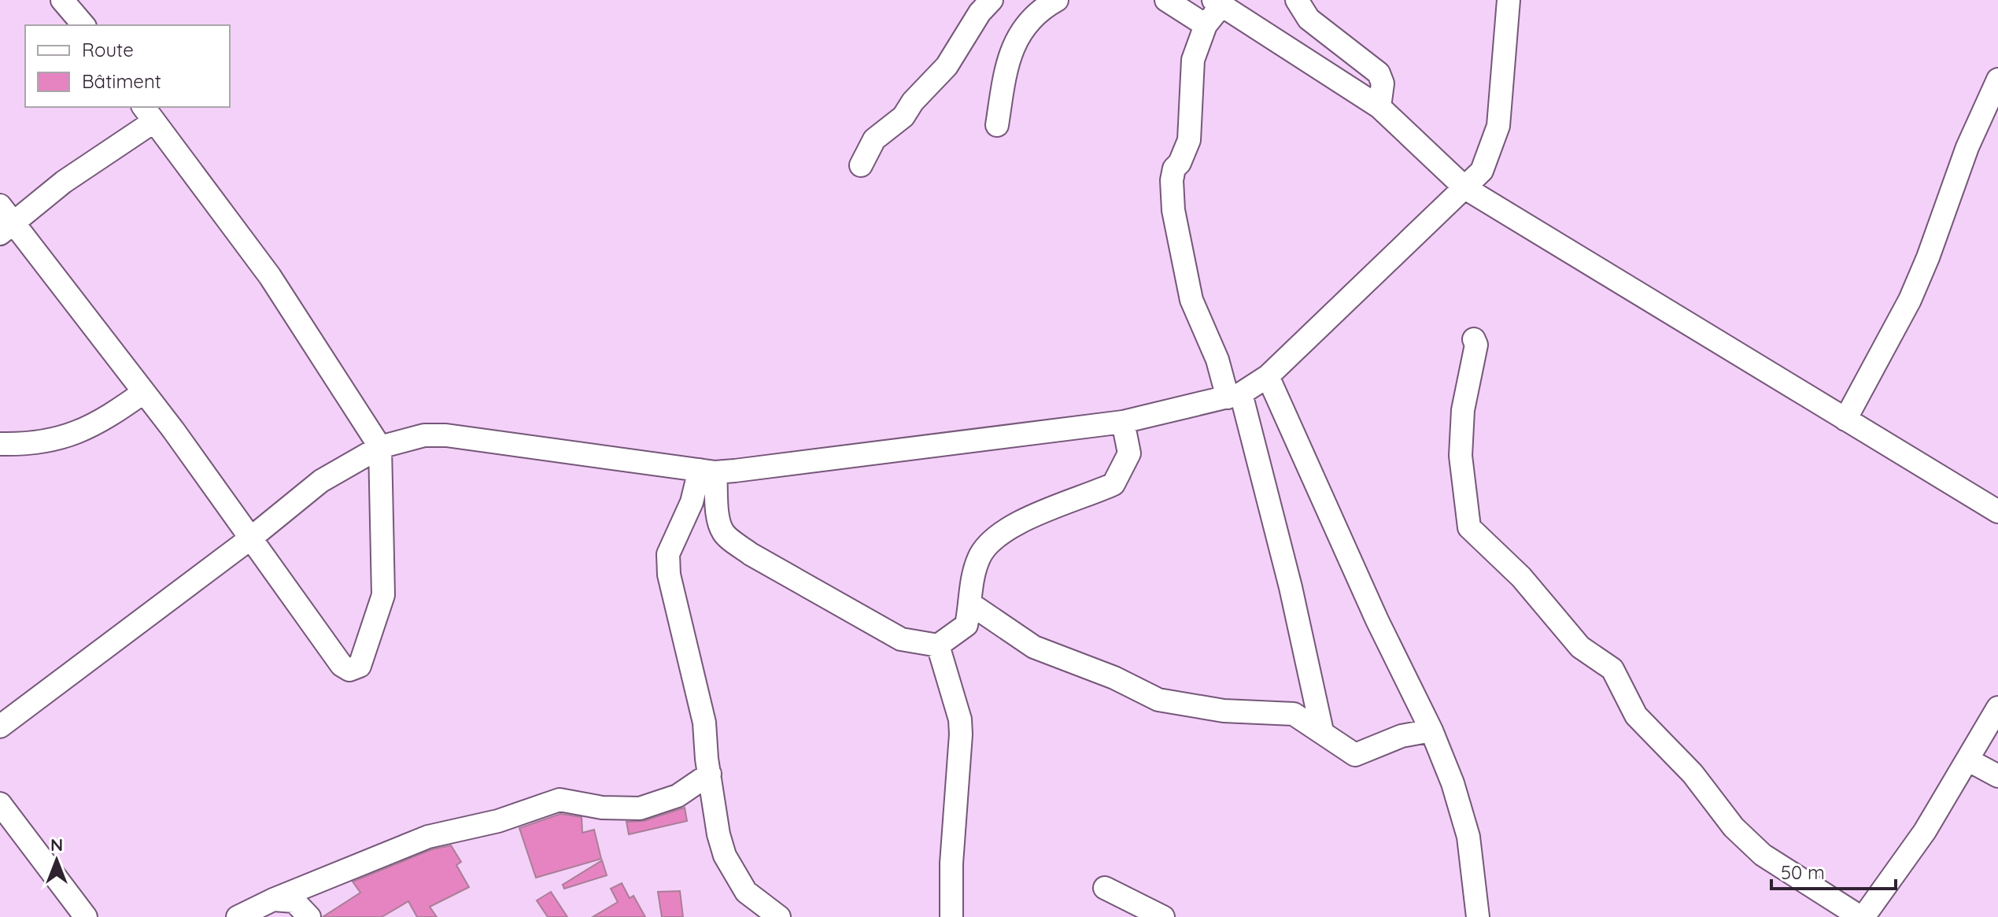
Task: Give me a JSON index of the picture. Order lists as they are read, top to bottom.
{
  "legend": ["Route", "Bâtiment"],
  "scale_bar": "50 m",
  "north": "top"
}
